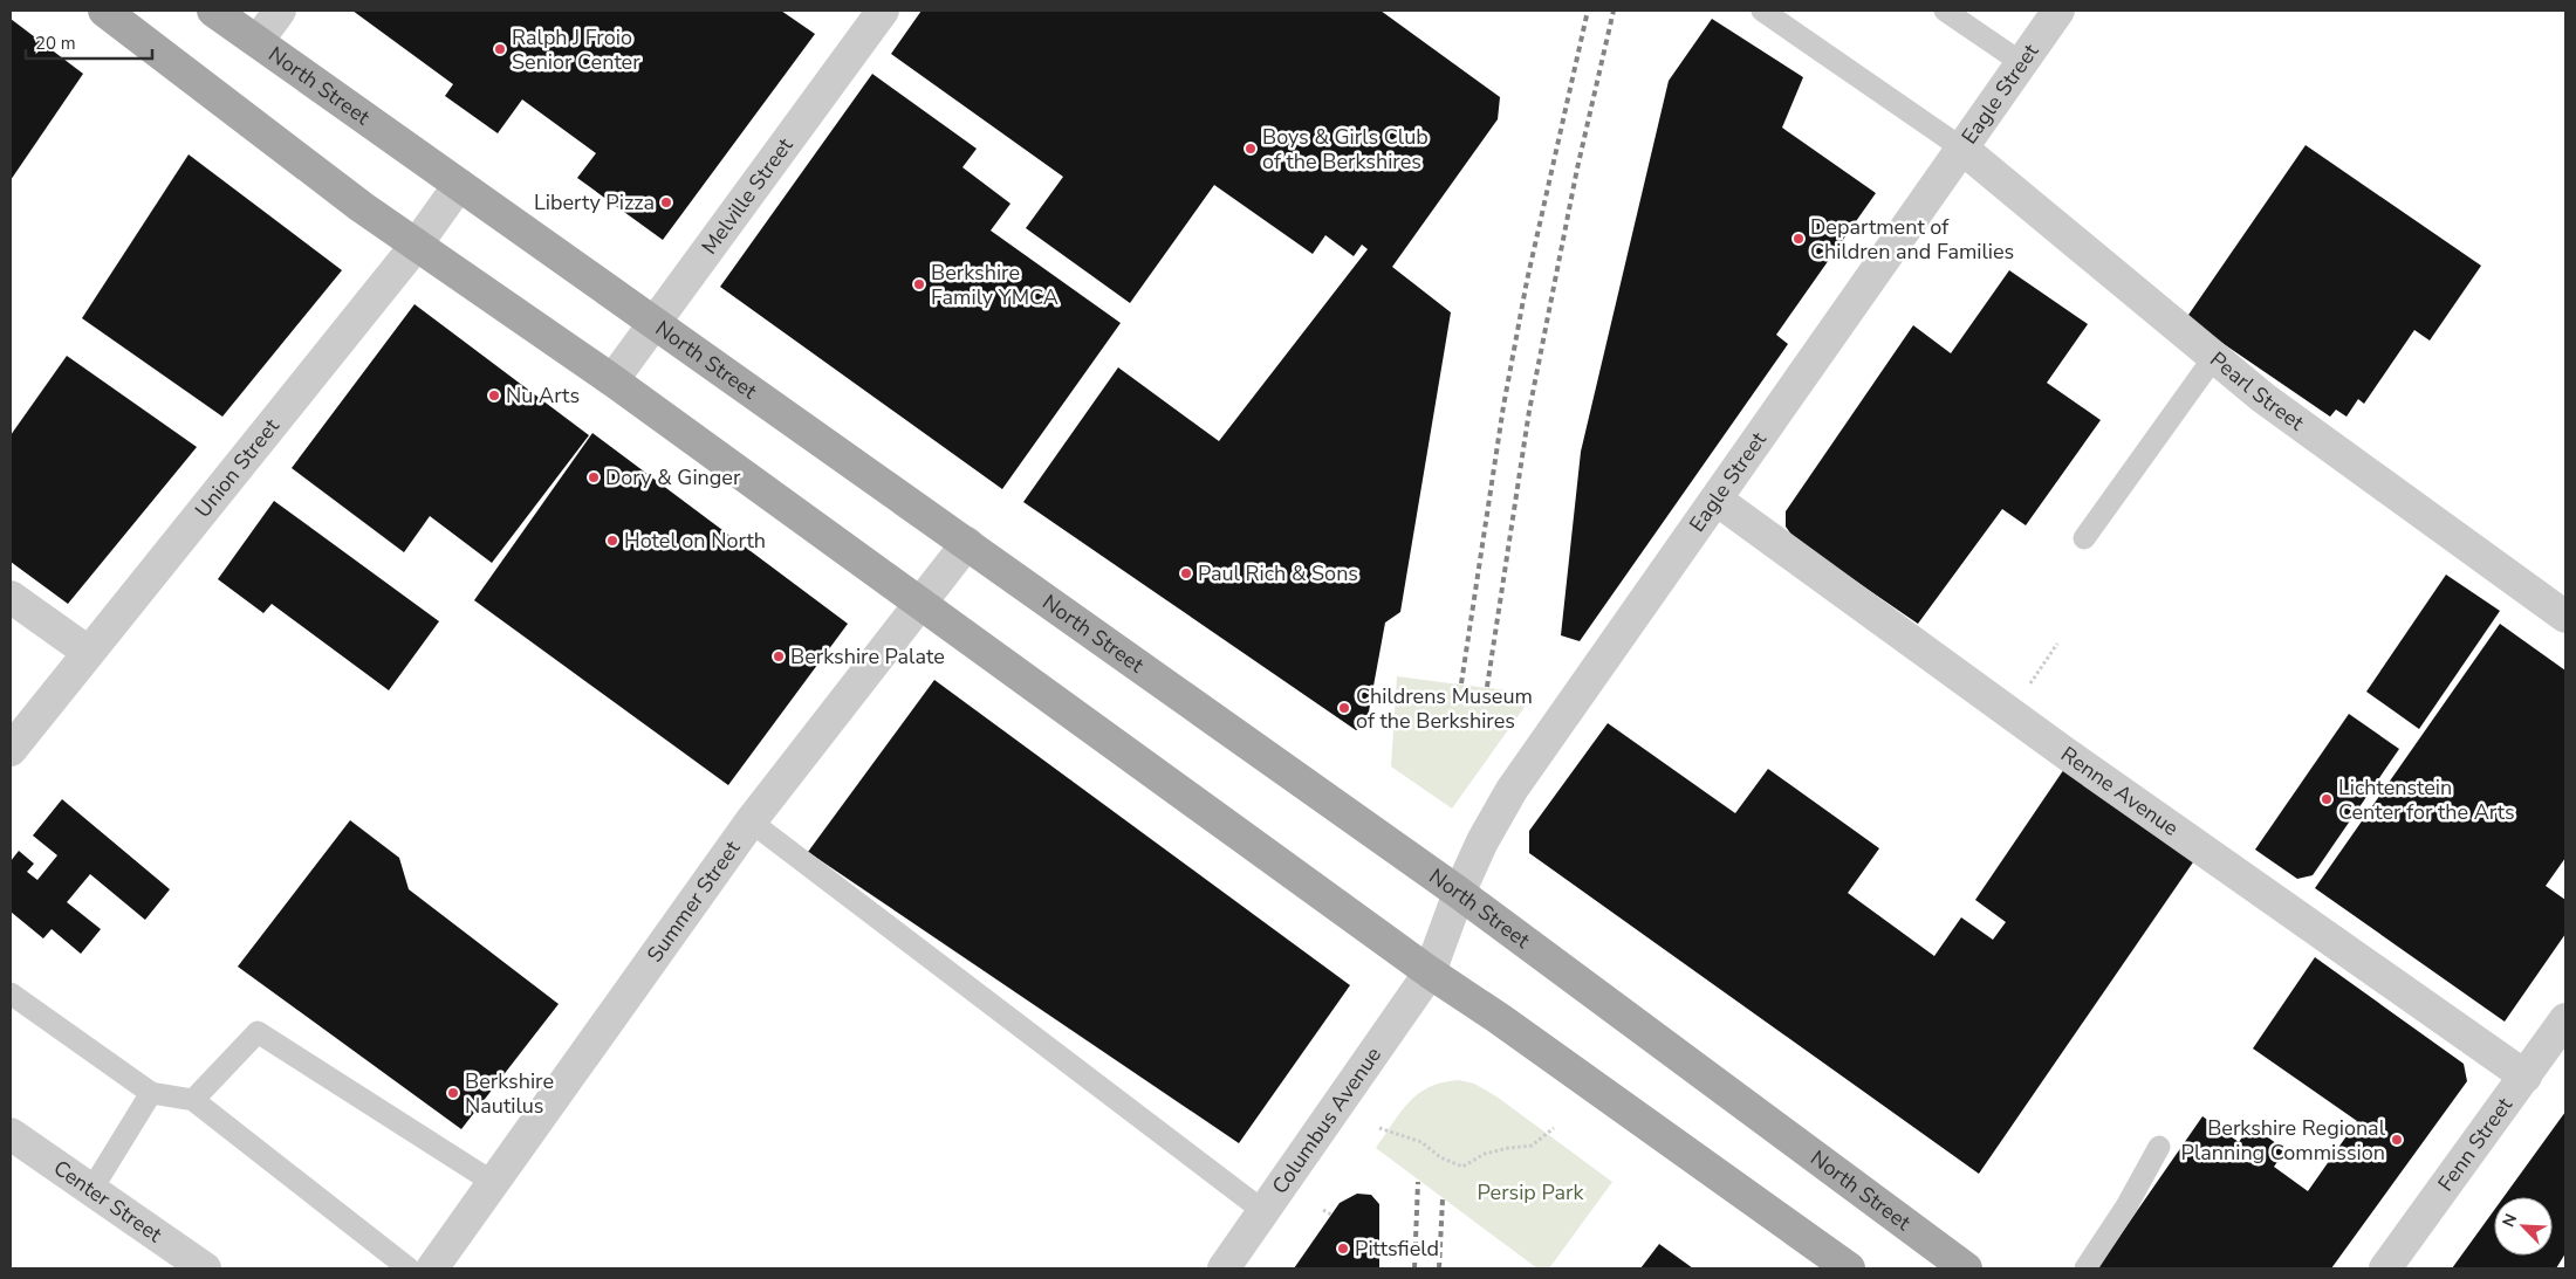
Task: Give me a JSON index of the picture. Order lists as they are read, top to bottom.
{
  "streets": {
    "main road": ["North Street"],
    "street": [
      "Eagle Street",
      "Melville Street",
      "Pearl Street",
      "Union Street",
      "Renne Avenue",
      "Summer Street",
      "Columbus Avenue",
      "Fenn Street",
      "Center Street"
    ]
  },
  "crossings": [
    ["North Street", "Eagle Street"],
    ["North Street", "Melville Street"],
    ["North Street", "Union Street"],
    ["North Street", "Summer Street"],
    ["Eagle Street", "Pearl Street"],
    ["Eagle Street", "Renne Avenue"],
    ["Eagle Street", "Columbus Avenue"],
    ["Renne Avenue", "Fenn Street"]
  ],
  "parks": ["Persip Park"],
  "places": [
    "Ralph J Froio Senior Center",
    "Boys & Girls Club of the Berkshires",
    "Liberty Pizza",
    "Department of Children and Families",
    "Berkshire Family YMCA",
    "Nu Arts",
    "Dory & Ginger",
    "Hotel on North",
    "Paul Rich & Sons",
    "Berkshire Palate",
    "Childrens Museum of the Berkshires",
    "Lichtenstein Center for the Arts",
    "Berkshire Nautilus",
    "Berkshire Regional Planning Commission",
    "Pittsfield"
  ],
  "scale_bar": "20 m",
  "north": "top left"
}
